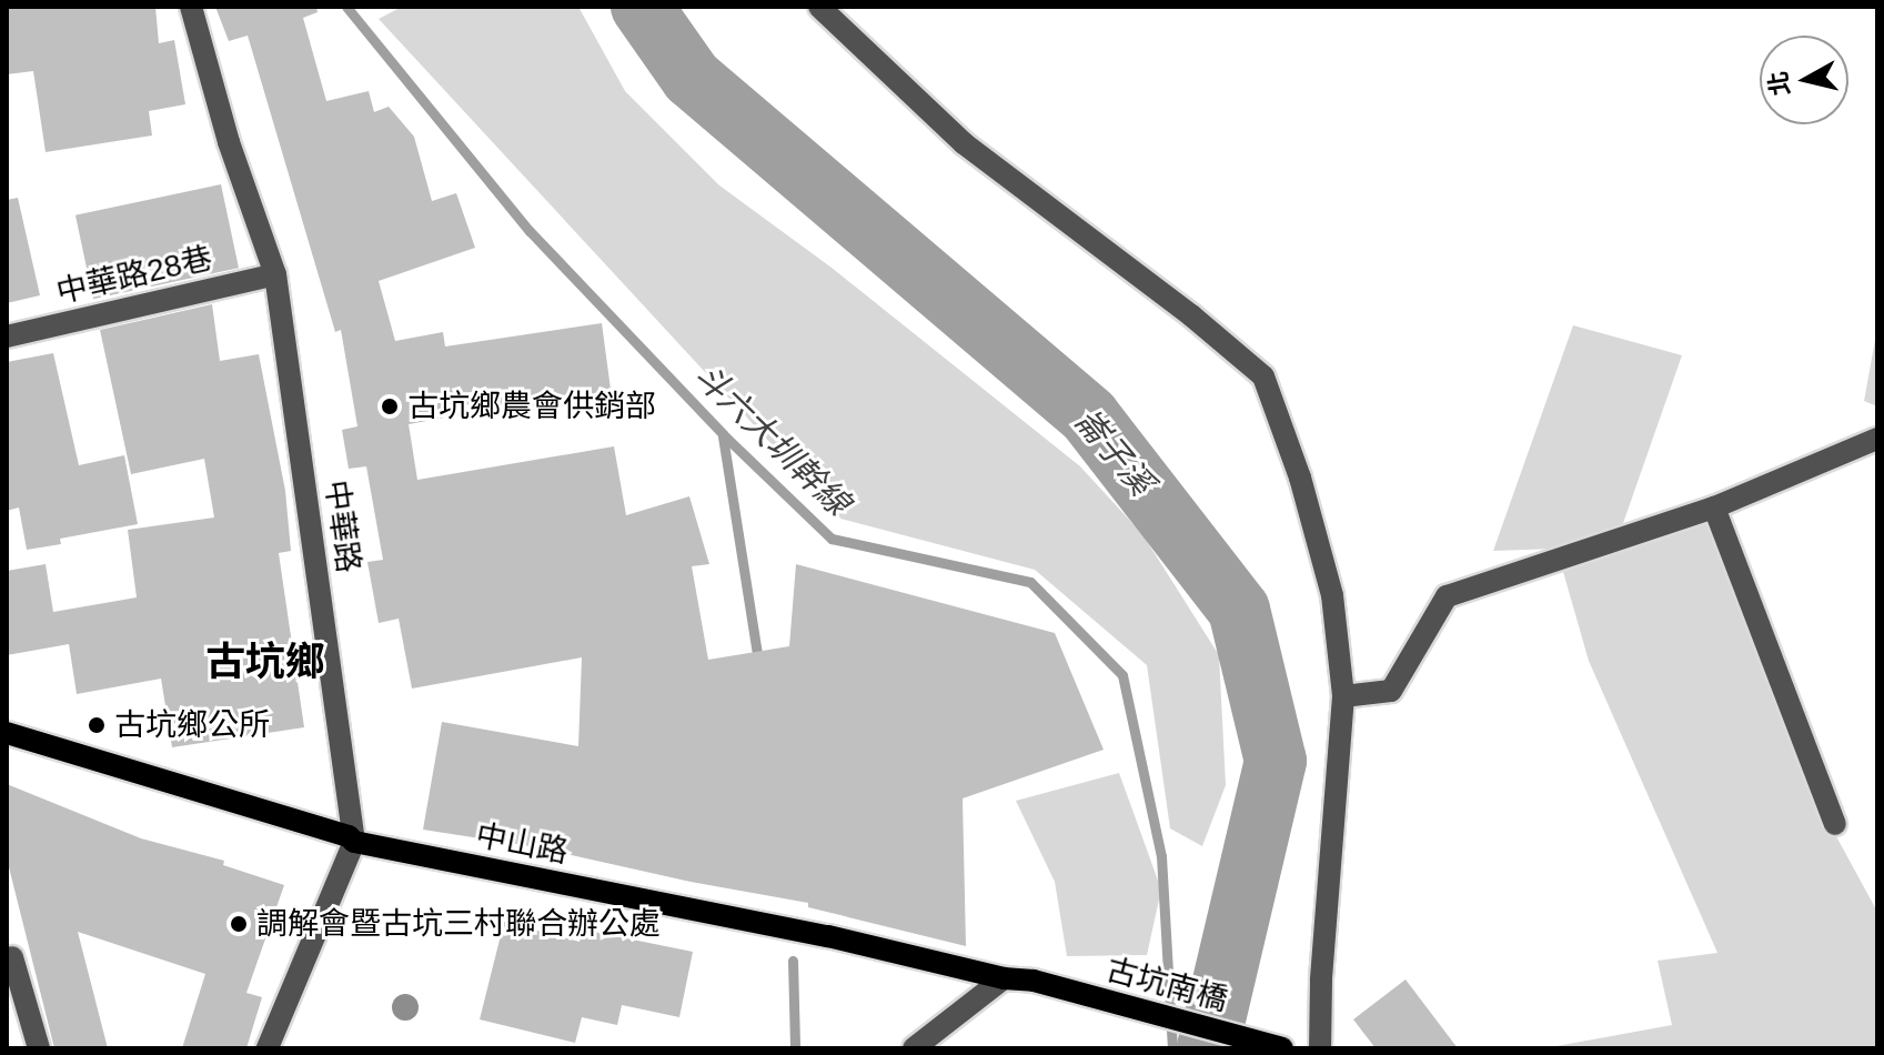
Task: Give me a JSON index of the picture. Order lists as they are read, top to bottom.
{
  "streets": {
    "main road": ["中山路", "古坑南橋"],
    "street": ["中華路28巷", "中華路"]
  },
  "crossings": [
    ["中華路28巷", "中華路"],
    ["中華路", "中山路"],
    ["中山路", "古坑南橋"]
  ],
  "districts": ["古坑鄉"],
  "water": ["斗六大圳幹線", "崙子溪"],
  "places": ["古坑鄉農會供銷部", "古坑鄉公所", "調解會暨古坑三村聯合辦公處"],
  "north": "left"
}
